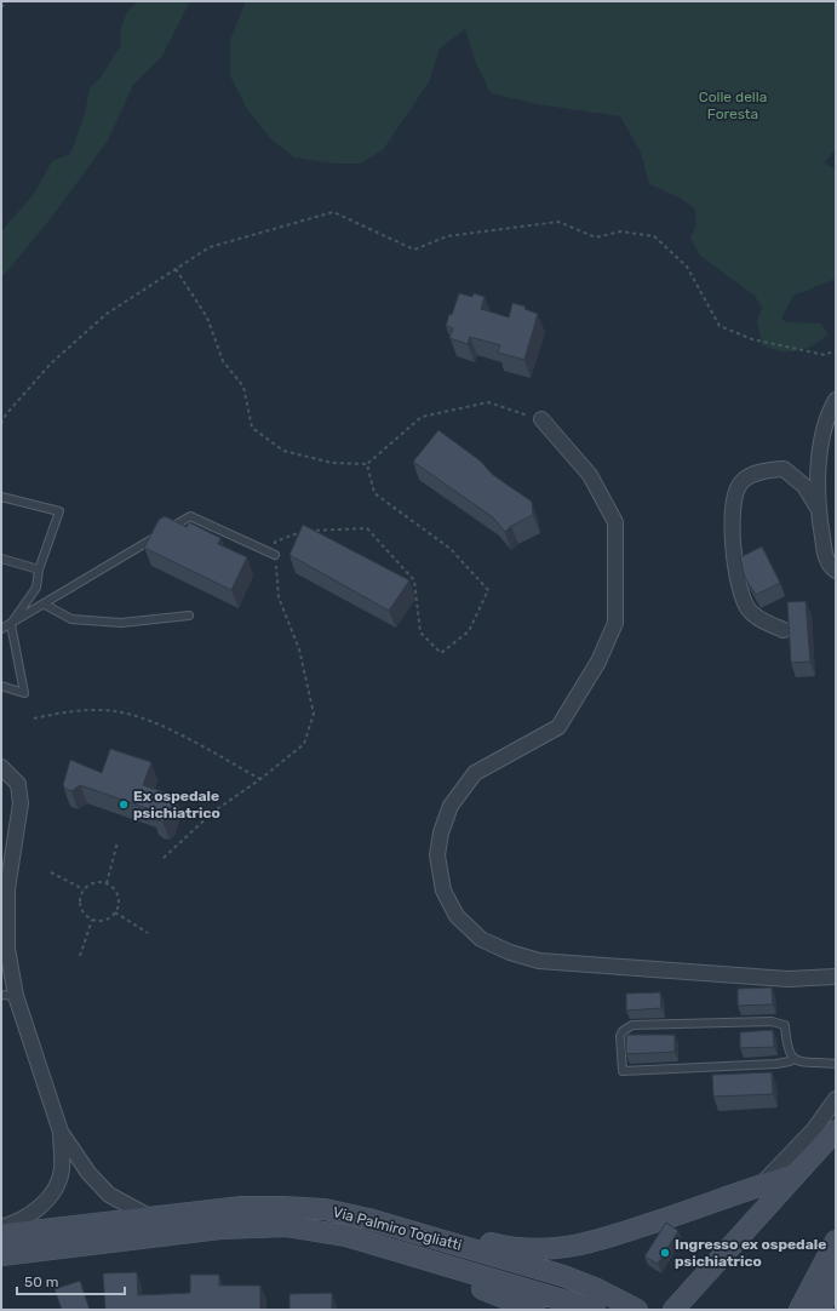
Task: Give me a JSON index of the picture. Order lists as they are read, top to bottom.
{
  "streets": {
    "street": ["Via Palmiro Togliatti"]
  },
  "parks": ["Colle della Foresta"],
  "places": ["Ex ospedale psichiatrico", "Ingresso ex ospedale psichiatrico"],
  "scale_bar": "50 m"
}
